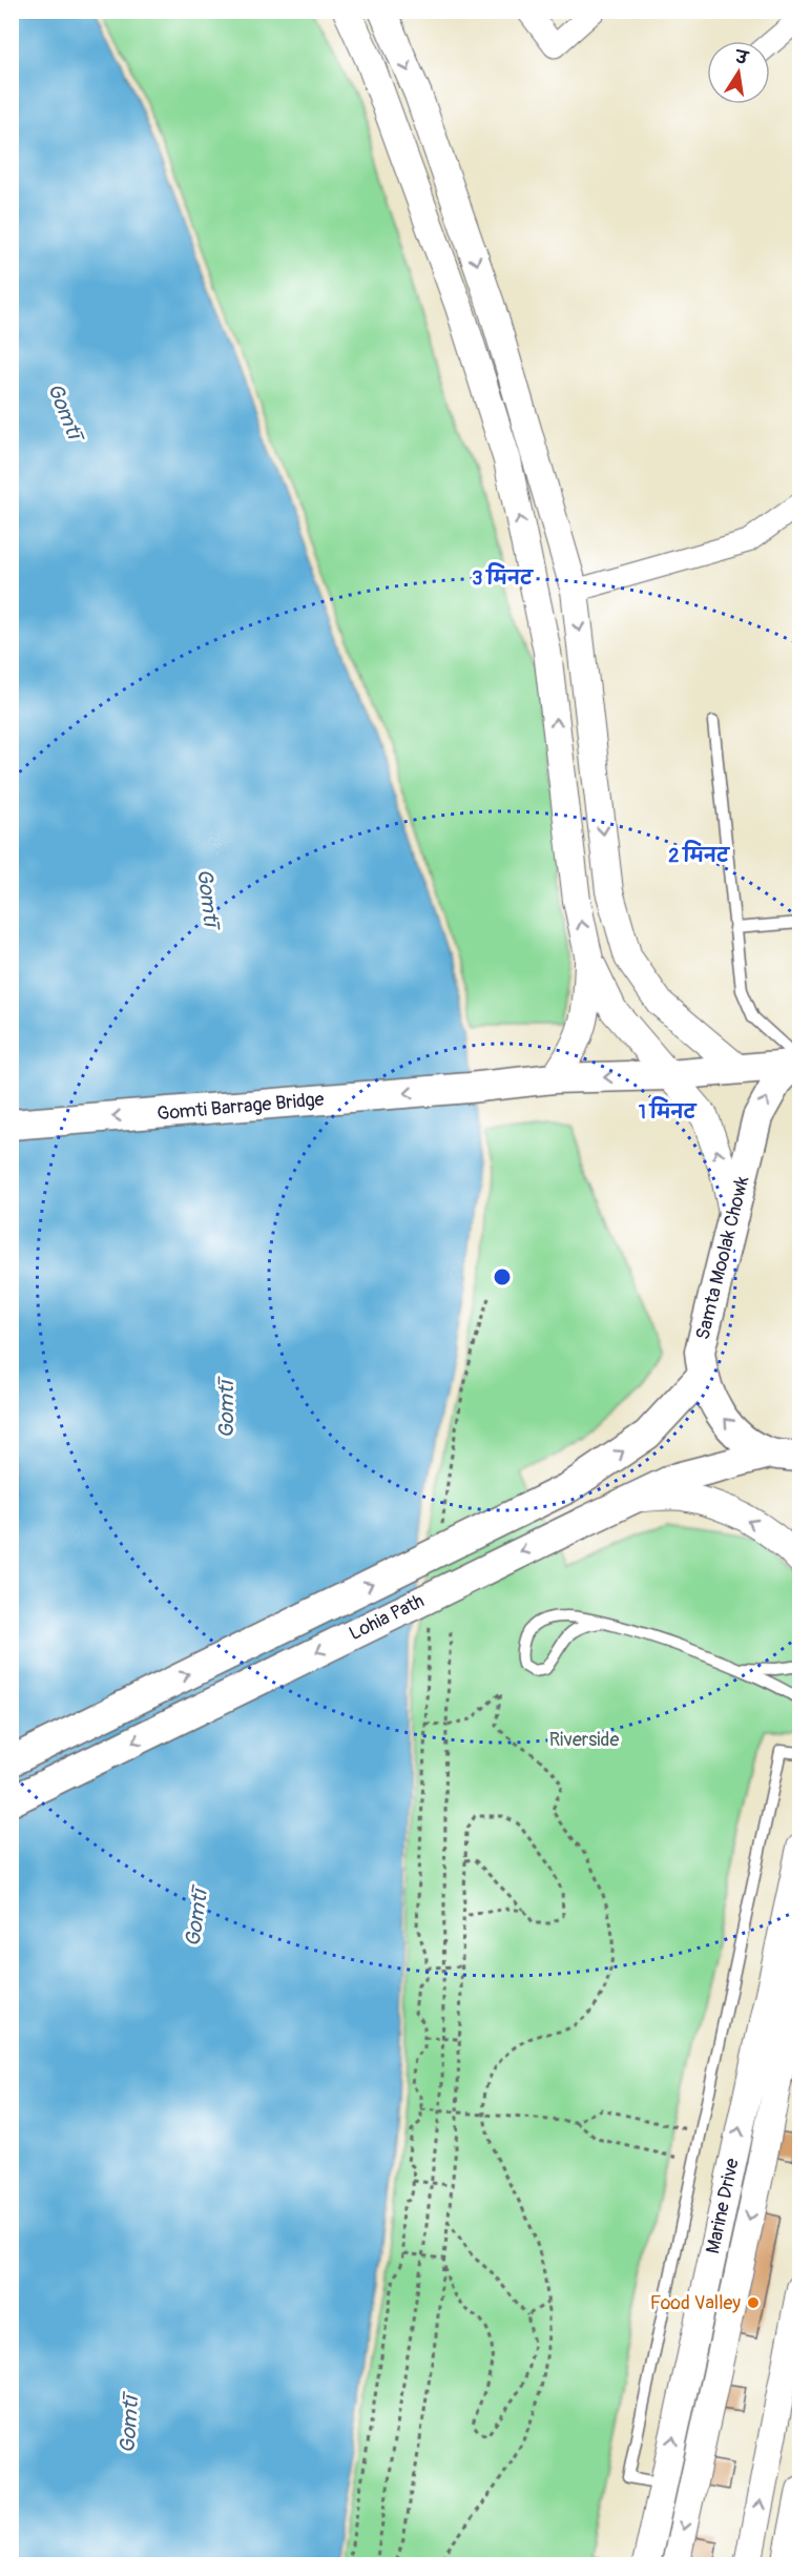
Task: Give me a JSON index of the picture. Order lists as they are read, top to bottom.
{
  "streets": {
    "main road": ["Gomti Barrage Bridge", "Samta Moolak Chowk", "Lohia Path"],
    "street": ["Marine Drive"]
  },
  "crossings": [
    ["Gomti Barrage Bridge", "Samta Moolak Chowk"],
    ["Samta Moolak Chowk", "Lohia Path"]
  ],
  "one_way": ["Gomti Barrage Bridge", "Samta Moolak Chowk"],
  "water": ["Gomtī"],
  "parks": ["Riverside"],
  "places": ["Food Valley"],
  "north": "top",
  "rings": ["3 मिनट", "2 मिनट", "1 मिनट"]
}
